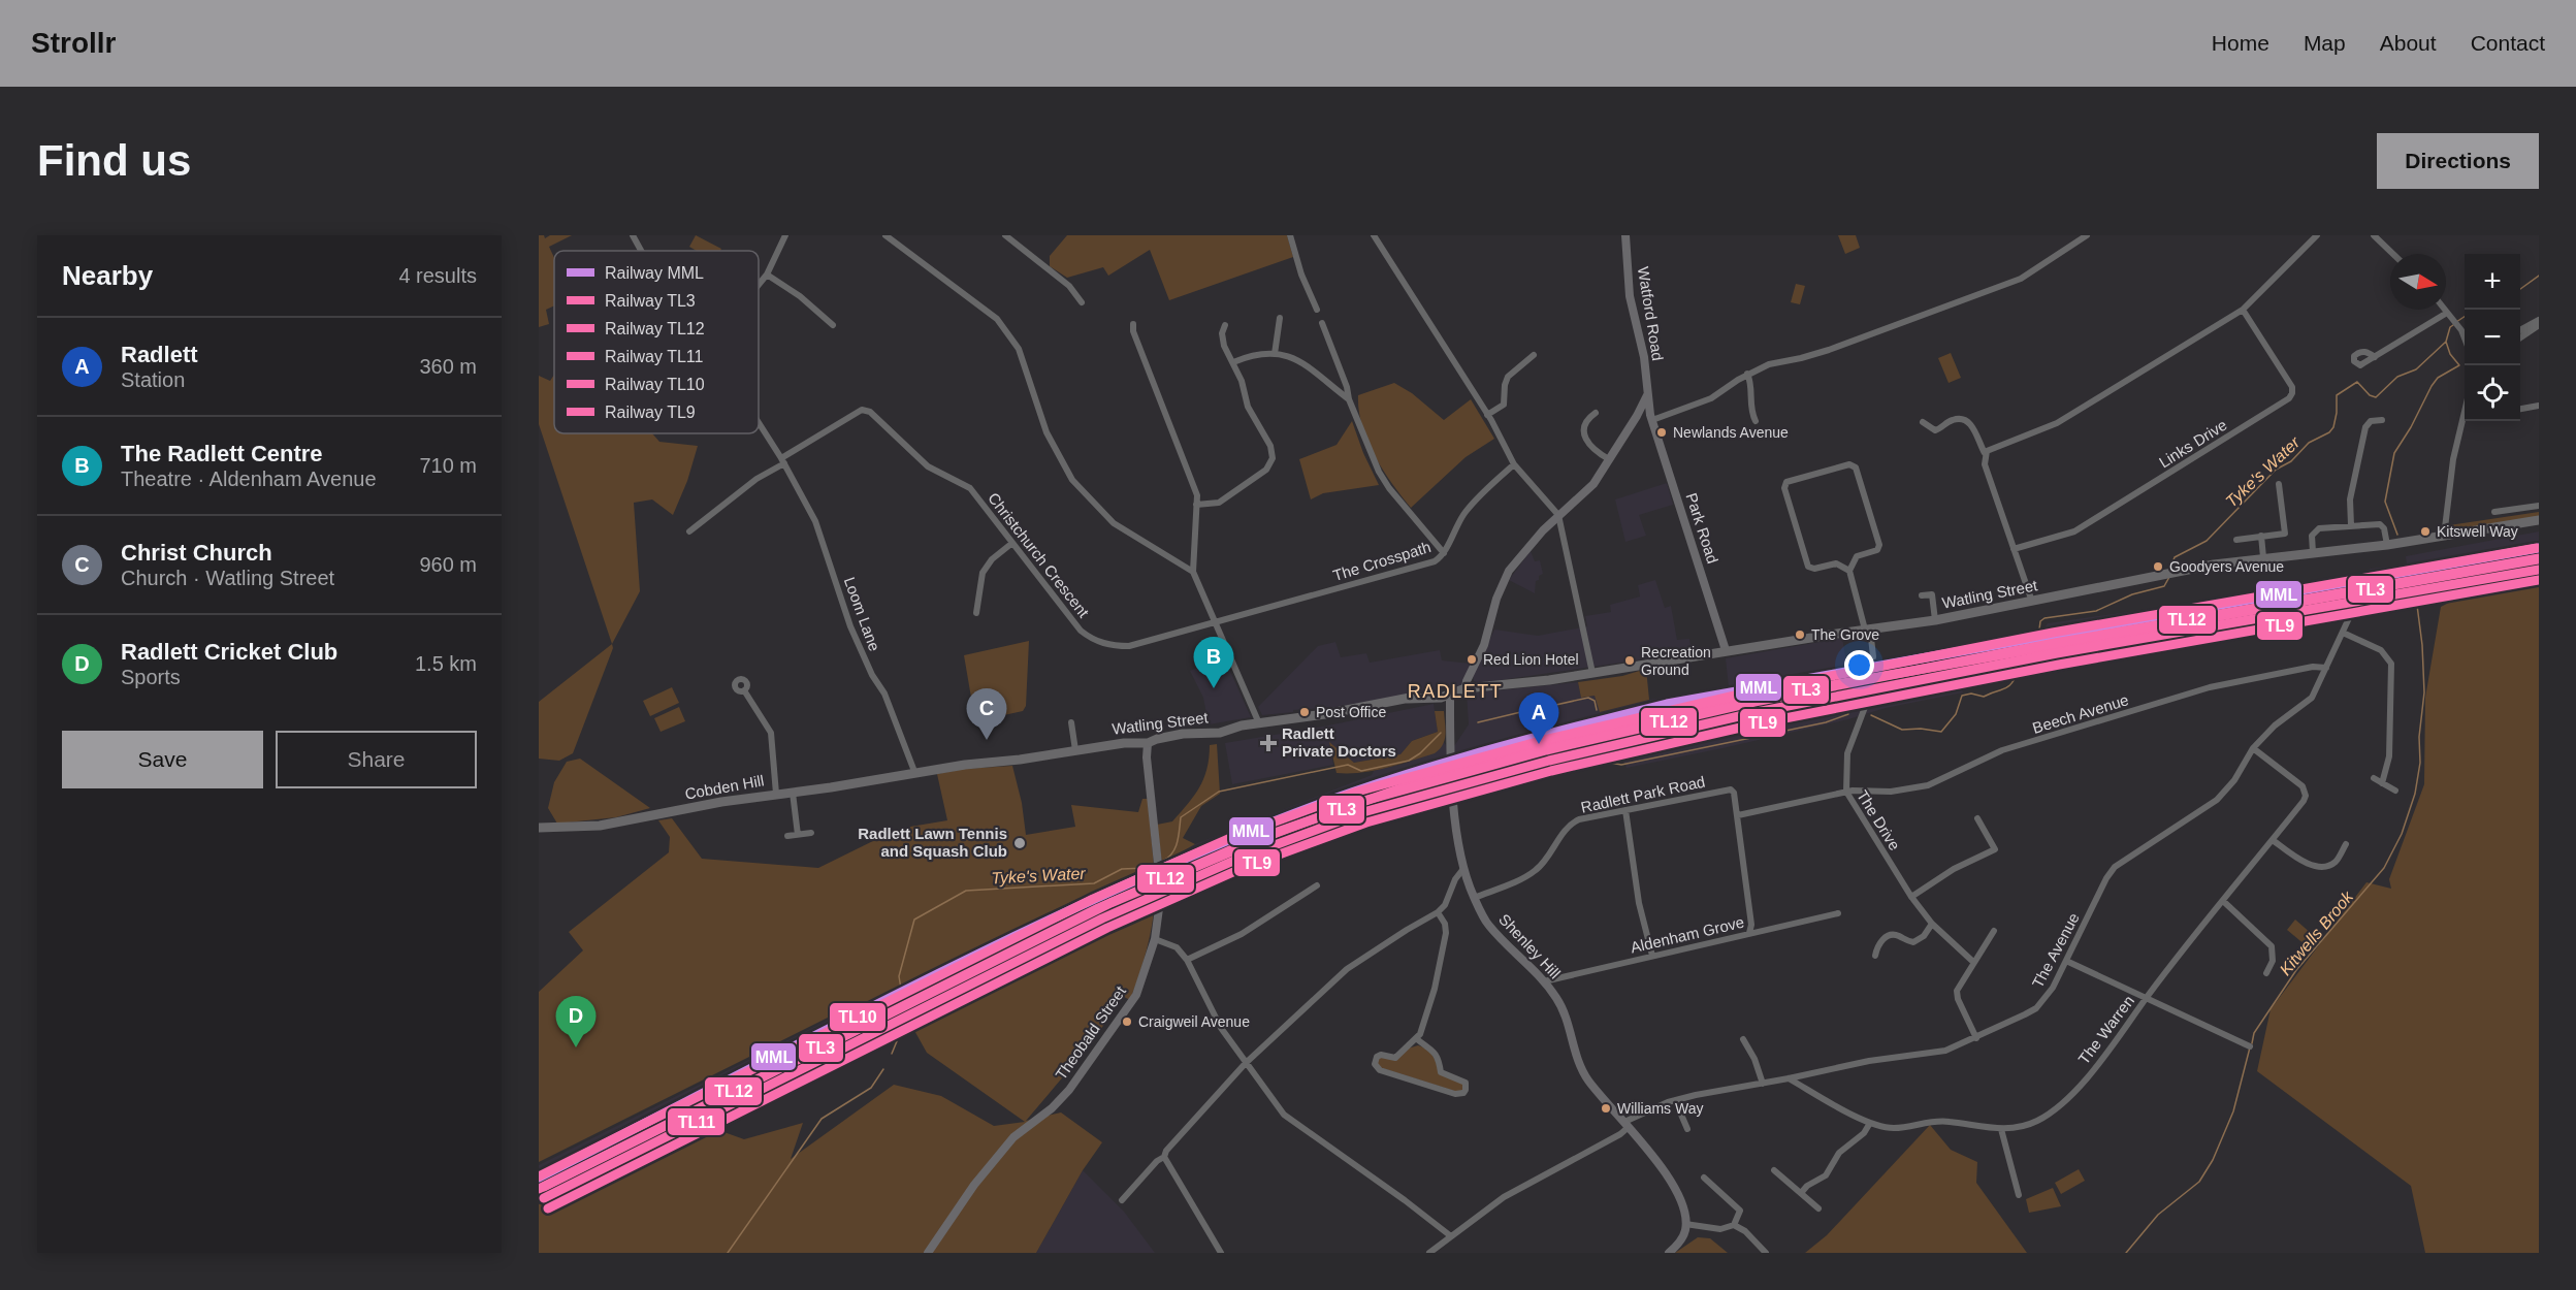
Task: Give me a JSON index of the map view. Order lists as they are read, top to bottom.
{
  "streets": {
    "main road": ["Watling Street", "Cobden Hill"],
    "street": [
      "Watford Road",
      "Links Drive",
      "Park Road",
      "Christchurch Crescent",
      "The Crosspath",
      "Loom Lane",
      "Beech Avenue",
      "Radlett Park Road",
      "The Drive",
      "Aldenham Grove",
      "Shenley Hill",
      "The Avenue",
      "The Warren",
      "Theobald Street"
    ]
  },
  "crossings": [
    ["Watford Road", "Park Road"],
    ["Park Road", "Watling Street"],
    ["Christchurch Crescent", "The Crosspath"],
    ["Christchurch Crescent", "Loom Lane"],
    ["Watling Street", "Loom Lane"],
    ["Watling Street", "Cobden Hill"],
    ["Watling Street", "The Drive"],
    ["Watling Street", "Shenley Hill"],
    ["Watling Street", "Theobald Street"],
    ["Loom Lane", "Cobden Hill"],
    ["Beech Avenue", "Radlett Park Road"],
    ["Beech Avenue", "The Drive"],
    ["Beech Avenue", "The Avenue"],
    ["Radlett Park Road", "Shenley Hill"],
    ["Aldenham Grove", "Shenley Hill"],
    ["Shenley Hill", "The Avenue"],
    ["The Avenue", "The Warren"]
  ],
  "districts": ["RADLETT"],
  "water": ["Tyke's Water", "Kitwells Brook"],
  "places": {
    "other": [
      "Newlands Avenue",
      "Kitswell Way",
      "Goodyers Avenue",
      "The Grove",
      "Red Lion Hotel",
      "Recreation Ground",
      "Post Office",
      "Radlett Lawn Tennis and Squash Club",
      "Craigweil Avenue",
      "Williams Way"
    ],
    "health": ["Radlett Private Doctors"]
  },
  "lines": [
    "rail line MML",
    "rail line TL10",
    "rail line TL12",
    "rail line TL3",
    "rail line TL11",
    "rail line TL9"
  ],
  "legend": [
    "Railway MML",
    "Railway TL3",
    "Railway TL12",
    "Railway TL11",
    "Railway TL10",
    "Railway TL9"
  ],
  "north": "right",
  "page": {
    "header": "Strollr",
    "nav": [
      "Home",
      "Map",
      "About",
      "Contact"
    ],
    "buttons": [
      "Directions",
      ["Save", "Share"]
    ],
    "title": "Find us",
    "heading": ["Nearby", "4 results"],
    "map_buttons": ["+", "−"],
    "list": [
      {
        "mark": "A",
        "name": "Radlett",
        "note": "Station",
        "value": "360 m"
      },
      {
        "mark": "B",
        "name": "The Radlett Centre",
        "note": "Theatre · Aldenham Avenue",
        "value": "710 m"
      },
      {
        "mark": "C",
        "name": "Christ Church",
        "note": "Church · Watling Street",
        "value": "960 m"
      },
      {
        "mark": "D",
        "name": "Radlett Cricket Club",
        "note": "Sports",
        "value": "1.5 km"
      }
    ],
    "pins": [
      "B",
      "C",
      "A",
      "D"
    ]
  }
}
